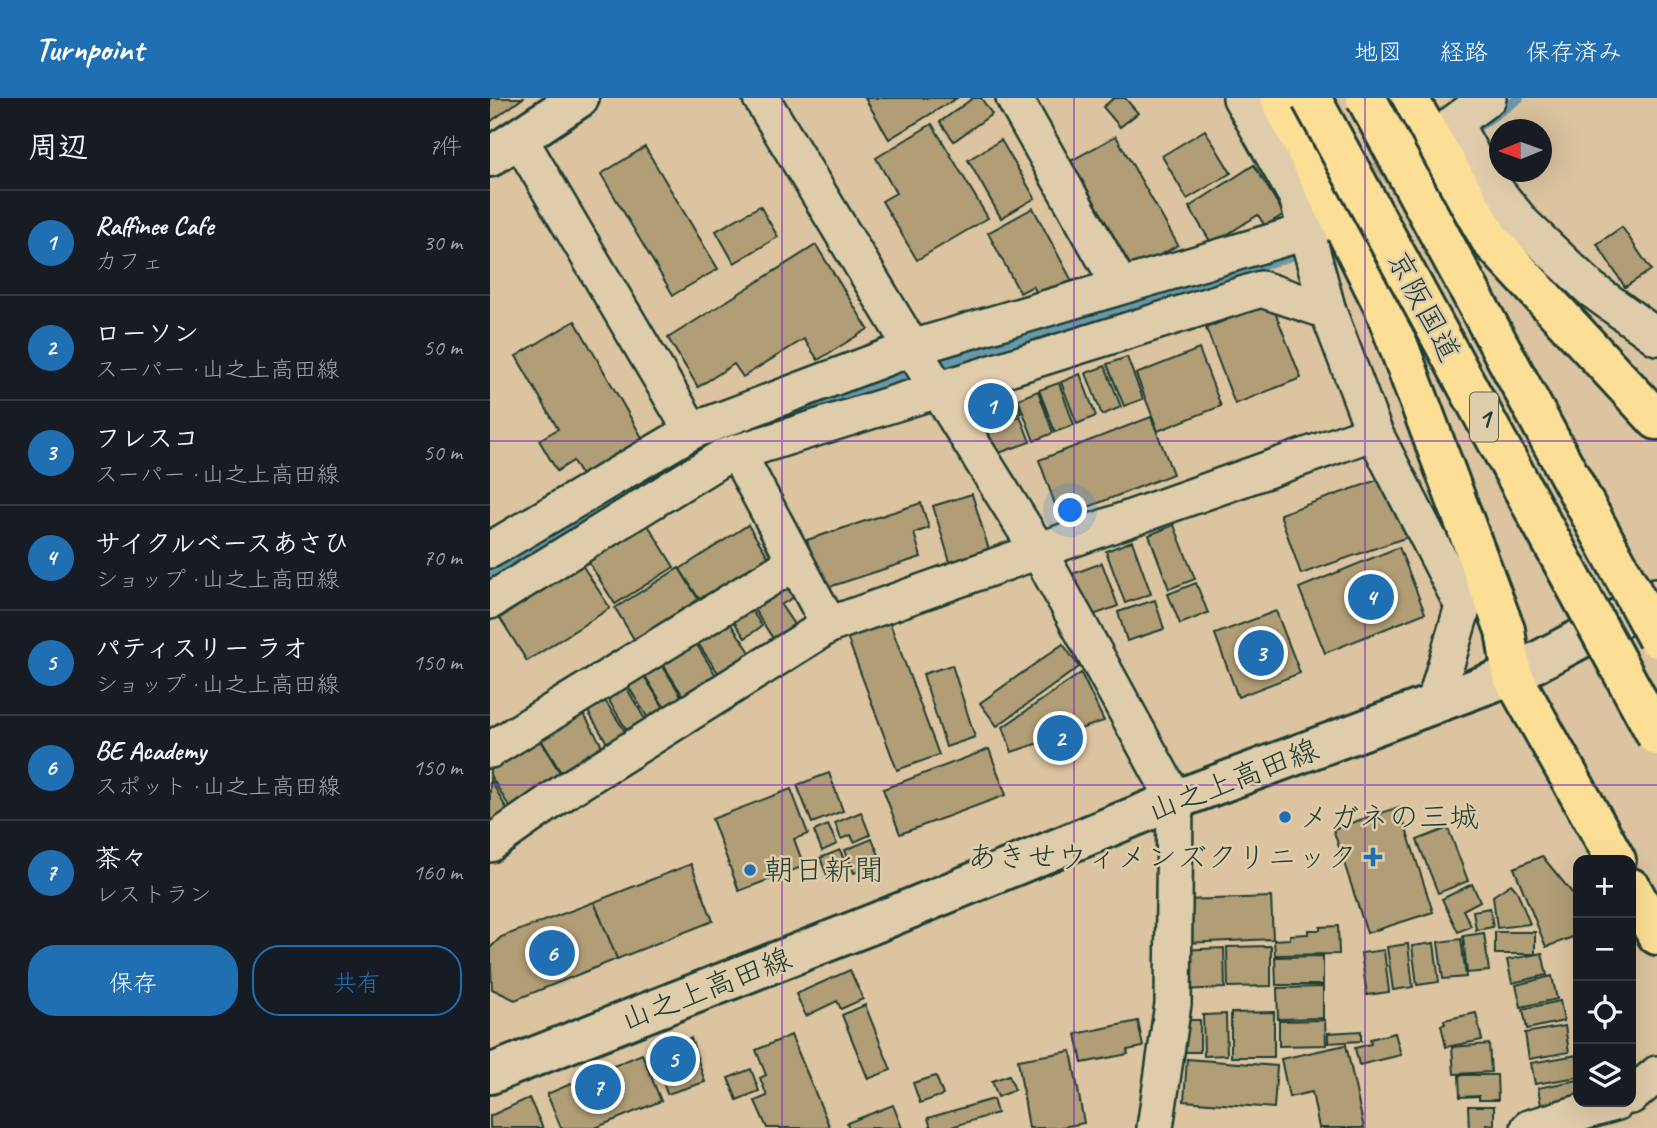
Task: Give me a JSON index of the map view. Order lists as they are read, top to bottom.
{
  "streets": {
    "highway": ["京阪国道", "1"],
    "street": ["山之上高田線"]
  },
  "places": {
    "other": ["メガネの三城", "朝日新聞"],
    "health": ["あきせウィメンズクリニック"]
  },
  "north": "left",
  "page": {
    "header": "Turnpoint",
    "nav": ["地図", "経路", "保存済み"],
    "heading": ["周辺", "7件"],
    "list": [
      {
        "mark": "1",
        "name": "Raffinee Cafe",
        "note": "カフェ",
        "value": "30 m"
      },
      {
        "mark": "2",
        "name": "ローソン",
        "note": "スーパー · 山之上高田線",
        "value": "50 m"
      },
      {
        "mark": "3",
        "name": "フレスコ",
        "note": "スーパー · 山之上高田線",
        "value": "50 m"
      },
      {
        "mark": "4",
        "name": "サイクルベースあさひ",
        "note": "ショップ · 山之上高田線",
        "value": "70 m"
      },
      {
        "mark": "5",
        "name": "パティスリー ラオ",
        "note": "ショップ · 山之上高田線",
        "value": "150 m"
      },
      {
        "mark": "6",
        "name": "BE Academy",
        "note": "スポット · 山之上高田線",
        "value": "150 m"
      },
      {
        "mark": "7",
        "name": "茶々",
        "note": "レストラン",
        "value": "160 m"
      }
    ],
    "pins": [
      "1",
      "4",
      "3",
      "2",
      "6",
      "5",
      "7"
    ],
    "map_buttons": ["+", "−"],
    "buttons": ["保存", "共有"]
  }
}
